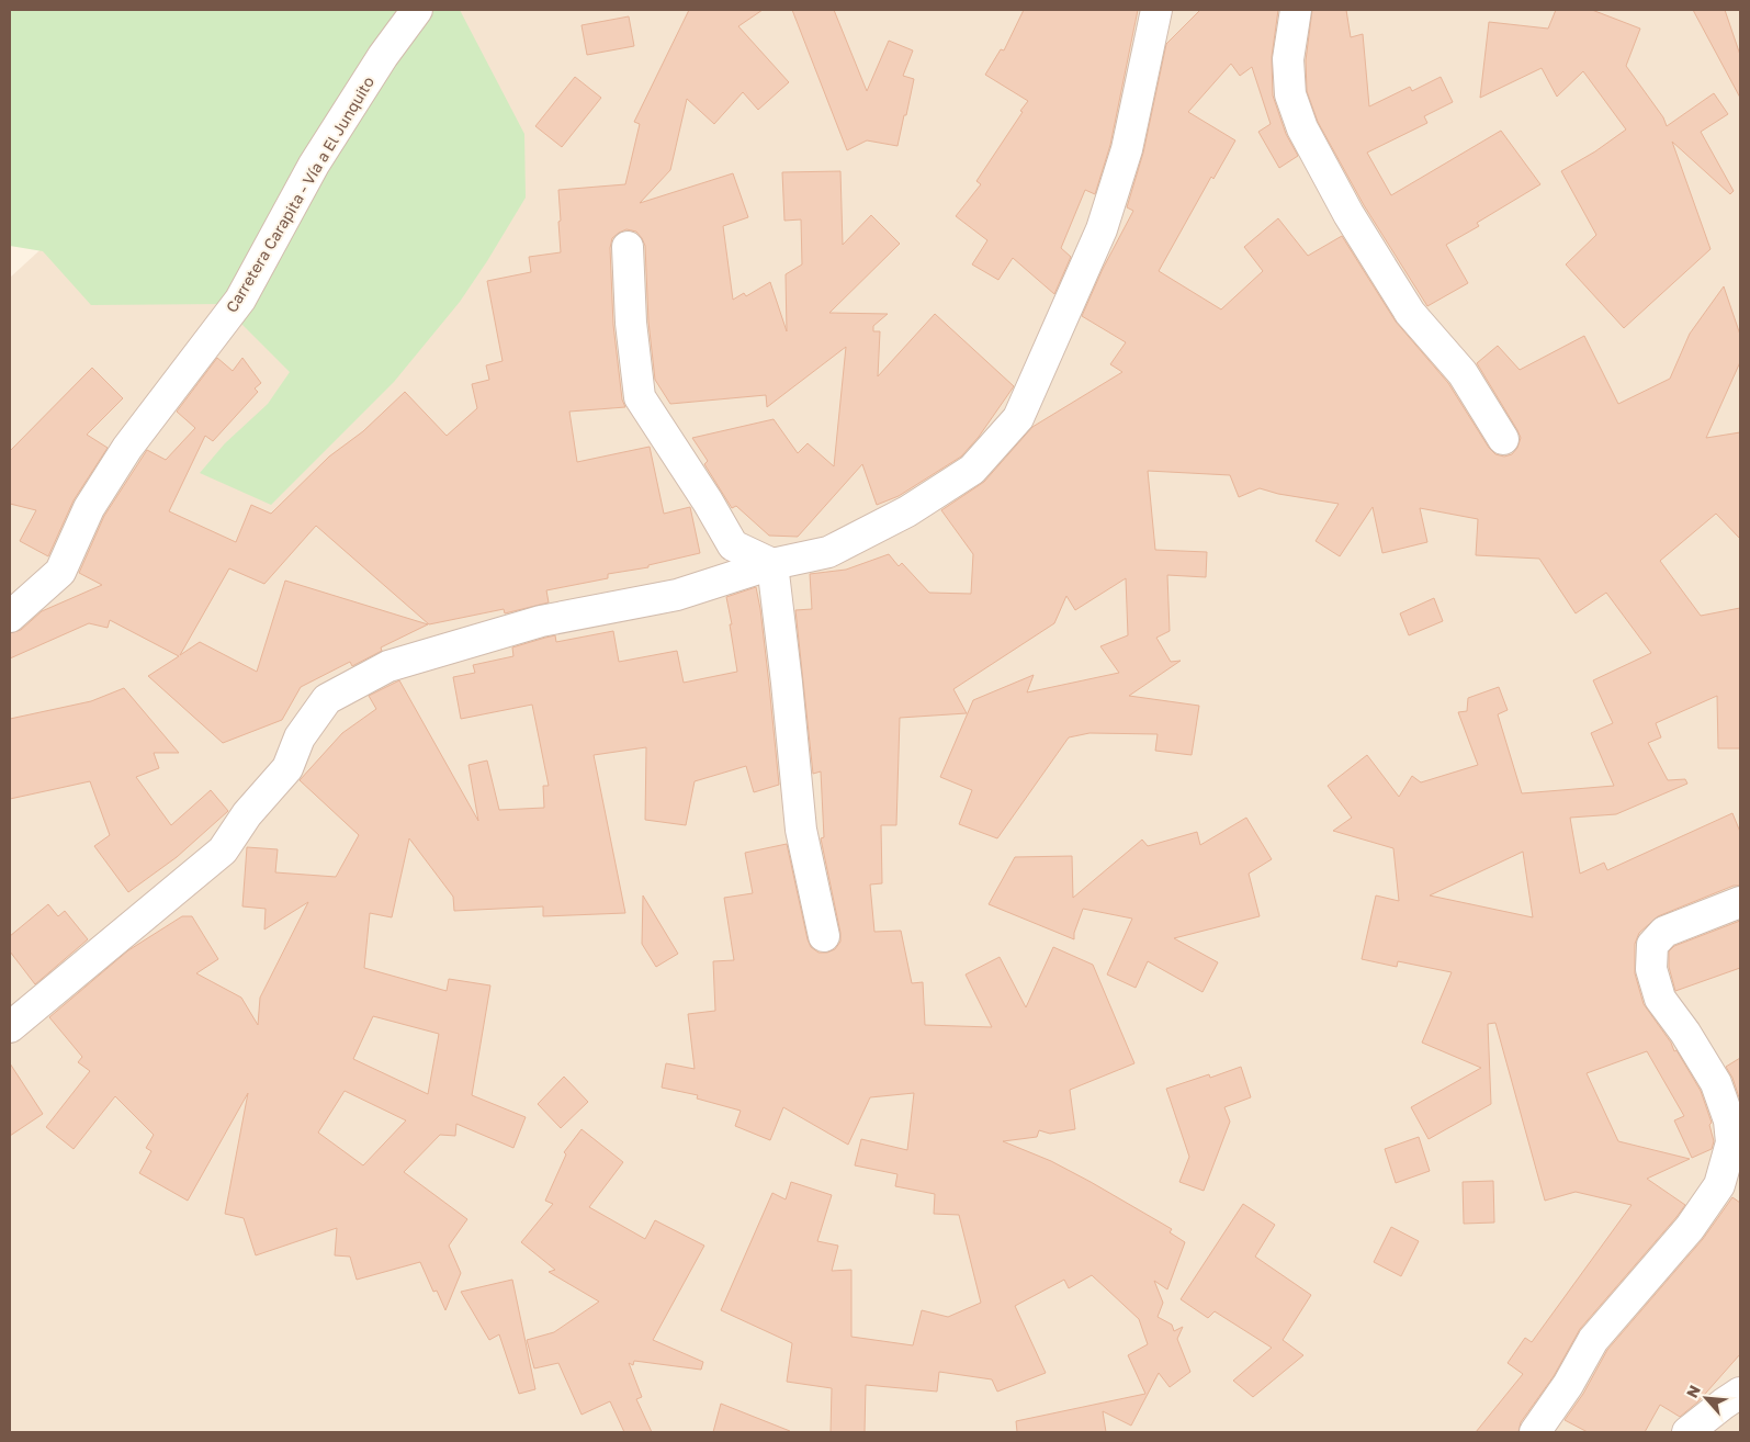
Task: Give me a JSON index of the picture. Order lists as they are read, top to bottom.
{
  "streets": {
    "street": ["Carretera Carapita - Vía a El Junquito"]
  },
  "north": "top left"
}
